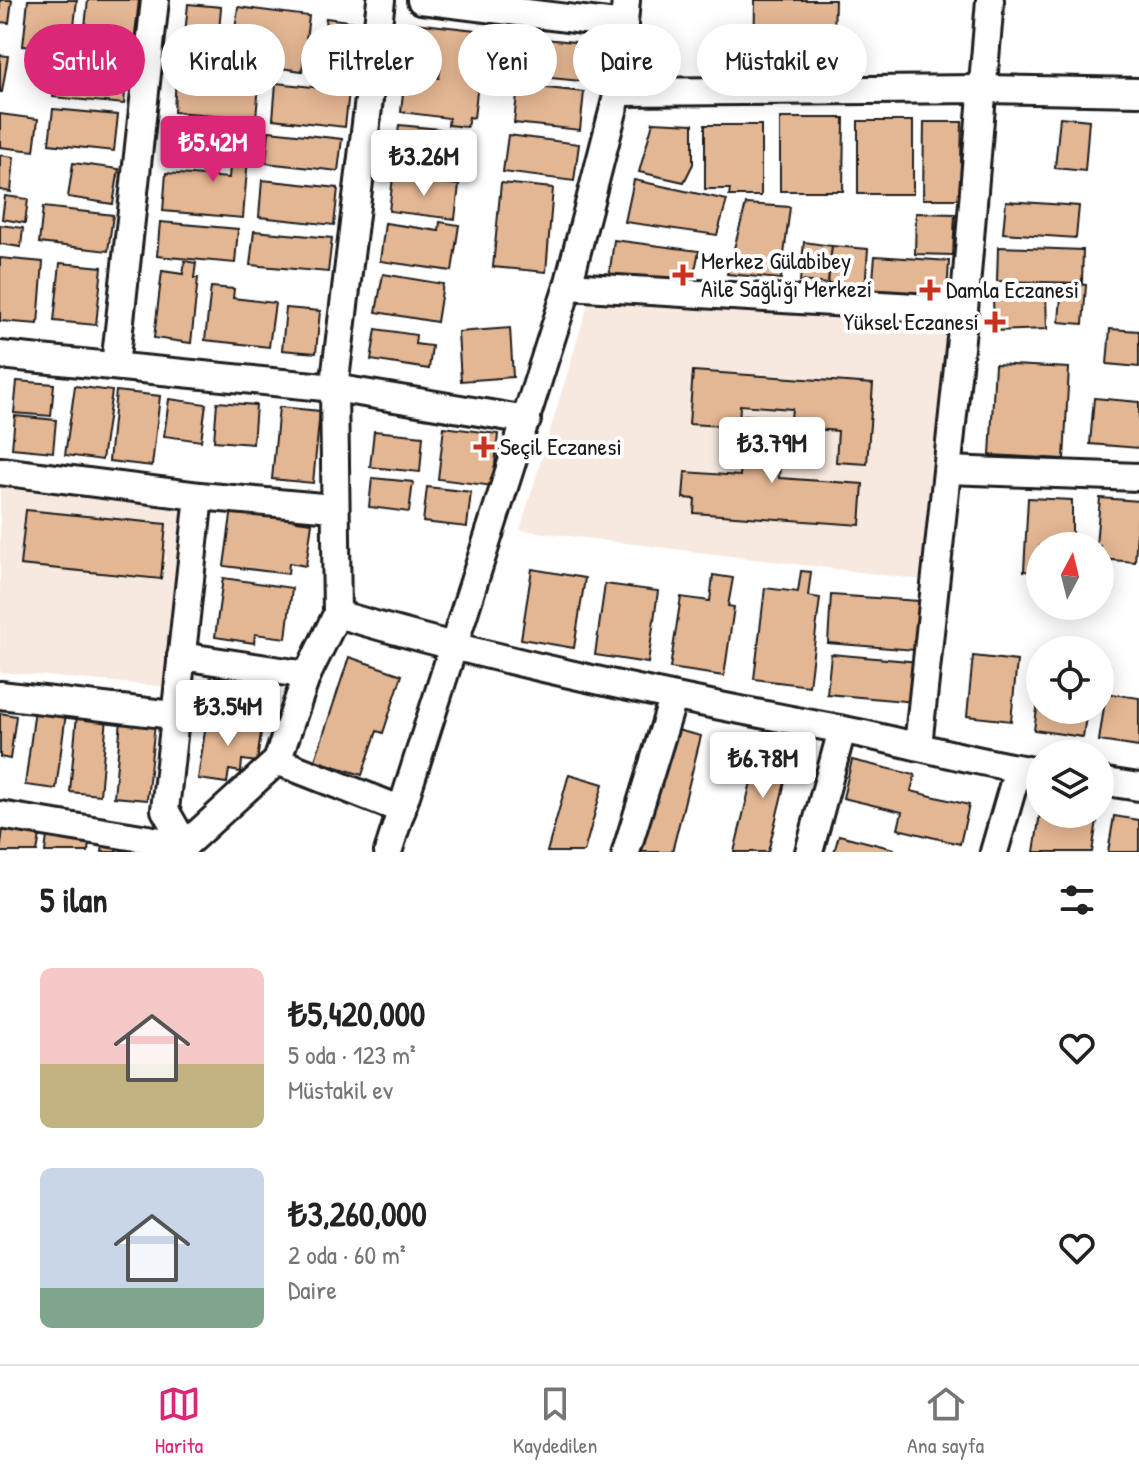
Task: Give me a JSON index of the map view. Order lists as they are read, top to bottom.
{
  "places": {
    "health": [
      "Merkez Gülabibey Aile Sağlığı Merkezi",
      "Damla Eczanesi",
      "Yüksel Eczanesi",
      "Seçil Eczanesi"
    ]
  },
  "north": "top",
  "page": {
    "chip": [
      "Satılık",
      "Kiralık",
      "Filtreler",
      "Yeni",
      "Daire",
      "Müstakil ev"
    ],
    "price": [
      "₺5.42M",
      "₺3.26M",
      "₺3.79M",
      "₺3.54M",
      "₺6.78M"
    ],
    "heading": "5 ilan",
    "list": [
      {
        "name": "₺5,420,000",
        "note": "5 oda · 123 m² · Müstakil ev"
      },
      {
        "name": "₺3,260,000",
        "note": "2 oda · 60 m² · Daire"
      }
    ],
    "tabs": ["Harita", "Kaydedilen", "Ana sayfa"]
  }
}
